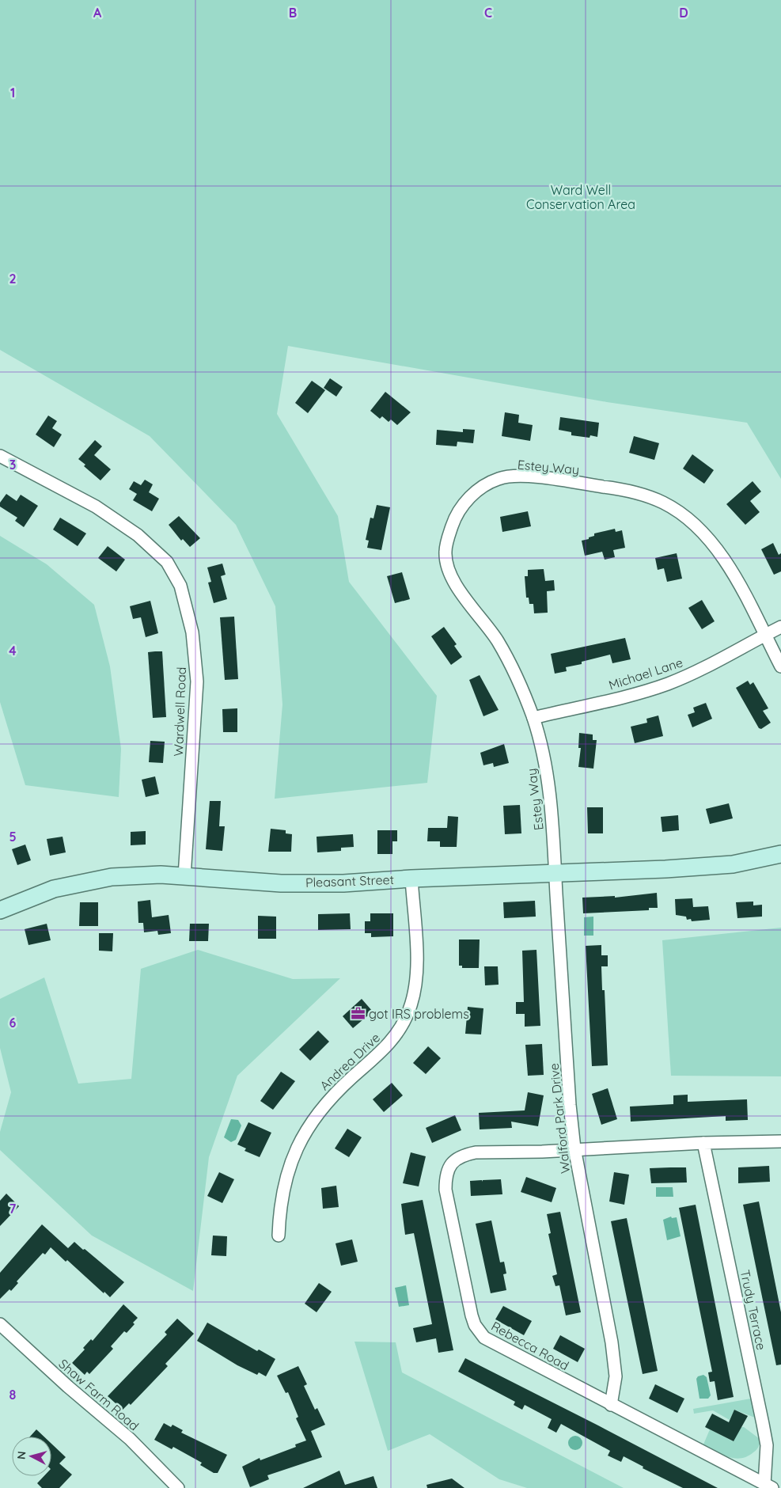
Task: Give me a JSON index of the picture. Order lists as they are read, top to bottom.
{
  "streets": {
    "main road": ["Pleasant Street"],
    "street": [
      "Estey Way",
      "Michael Lane",
      "Wardwell Road",
      "Andrea Drive",
      "Walford Park Drive",
      "Trudy Terrace",
      "Rebecca Road",
      "Shaw Farm Road"
    ]
  },
  "crossings": [
    ["Estey Way", "Michael Lane"],
    ["Estey Way", "Pleasant Street"],
    ["Estey Way", "Walford Park Drive"],
    ["Wardwell Road", "Pleasant Street"],
    ["Pleasant Street", "Andrea Drive"],
    ["Pleasant Street", "Walford Park Drive"],
    ["Walford Park Drive", "Rebecca Road"],
    ["Trudy Terrace", "Rebecca Road"]
  ],
  "parks": ["Ward Well Conservation Area"],
  "places": {
    "office": ["got IRS problems"]
  },
  "north": "left",
  "grid": {
    "columns": [
      "A",
      "B",
      "C",
      "D"
    ],
    "rows": [
      "1",
      "2",
      "3",
      "4",
      "5",
      "6",
      "7",
      "8"
    ]
  }
}
